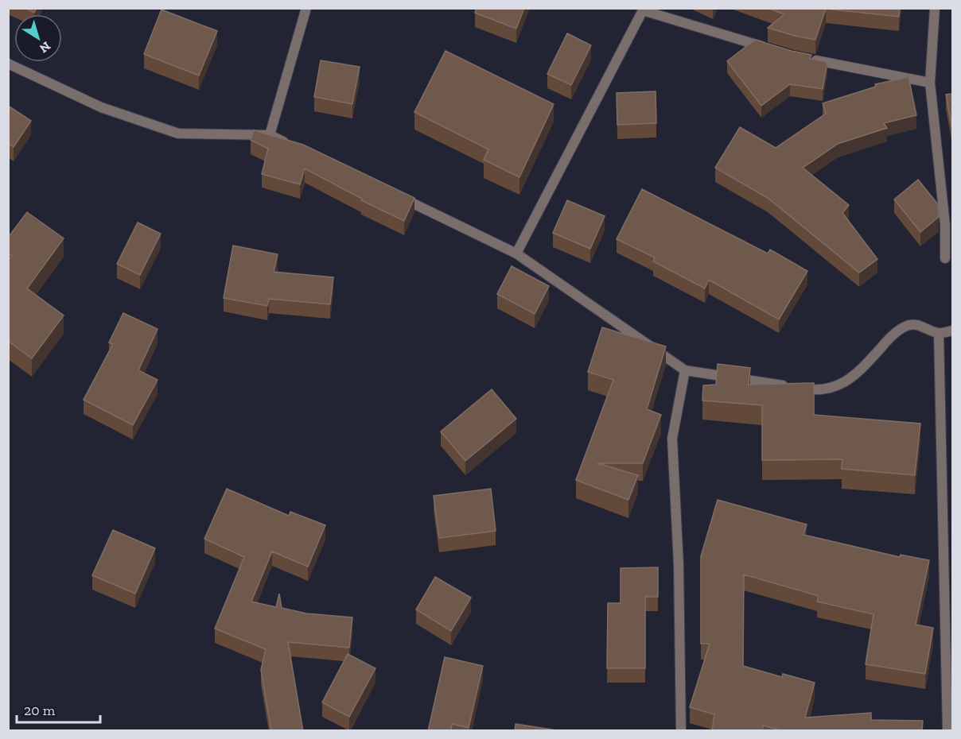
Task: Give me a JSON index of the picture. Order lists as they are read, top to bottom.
{
  "scale_bar": "20 m",
  "north": "bottom right"
}
